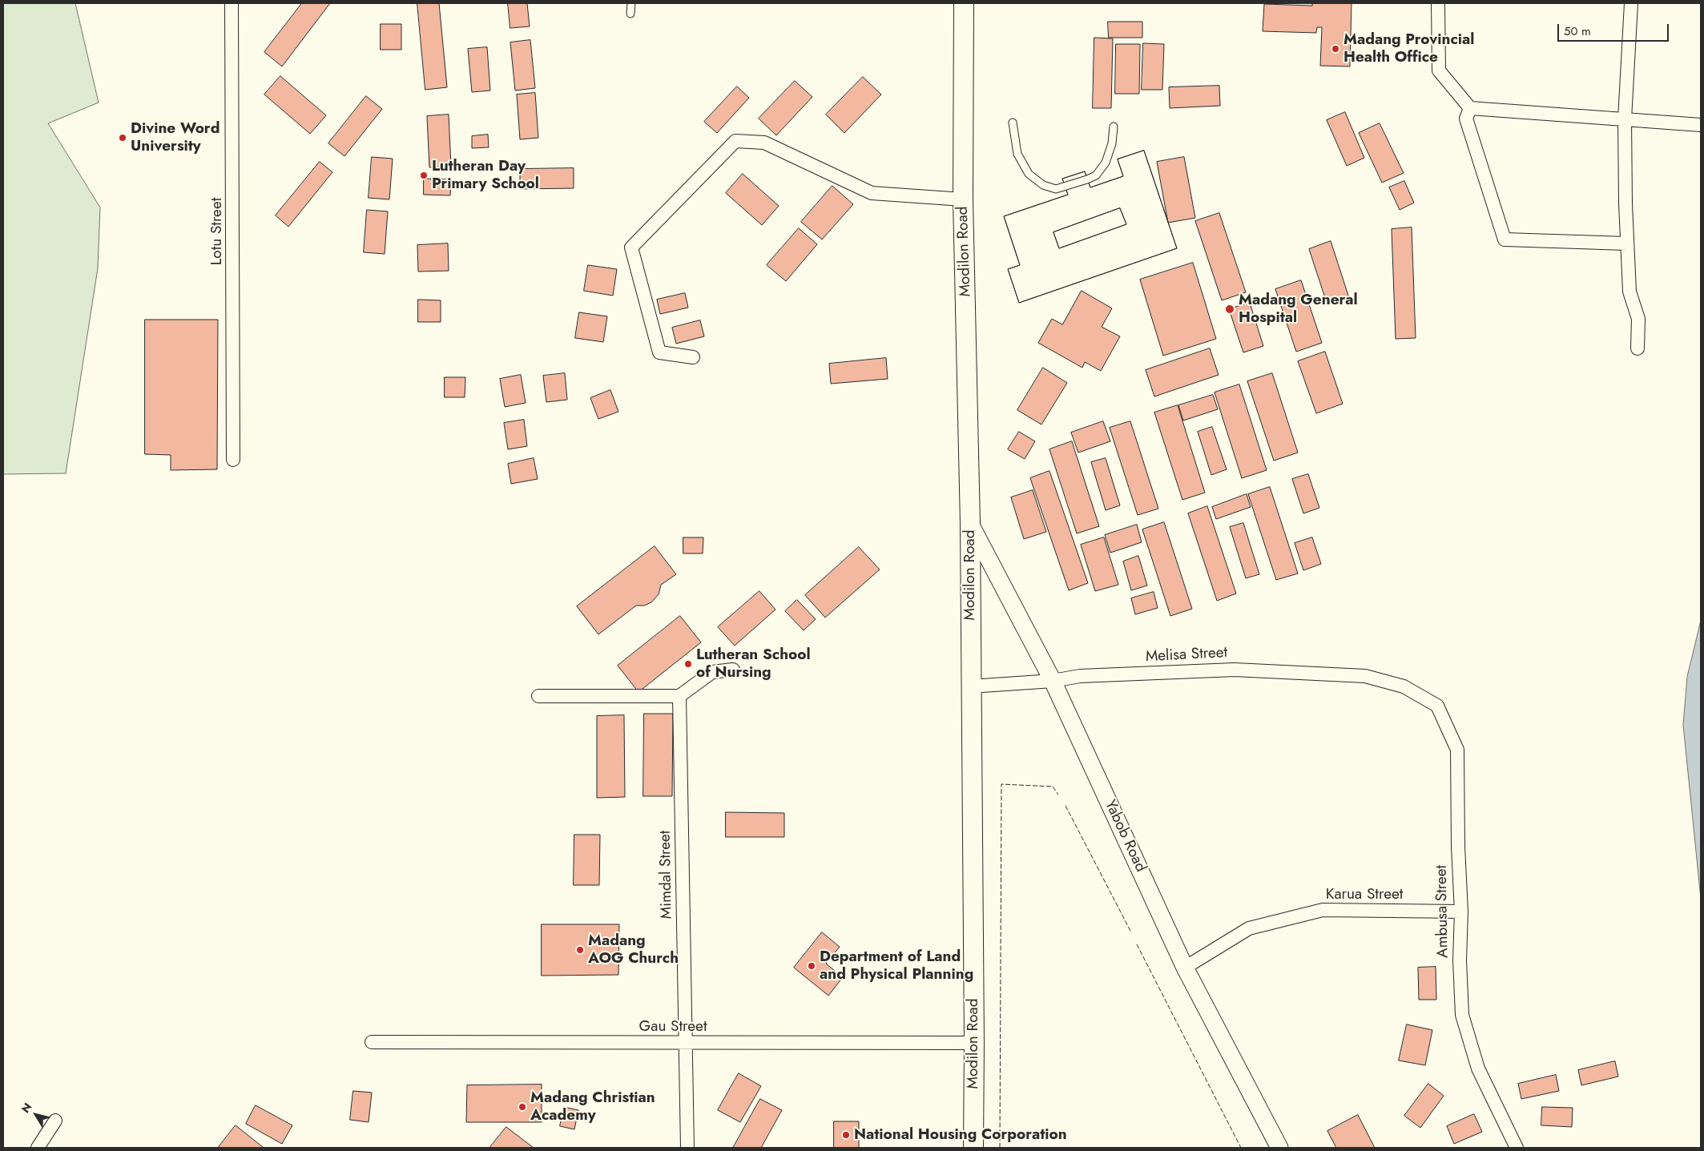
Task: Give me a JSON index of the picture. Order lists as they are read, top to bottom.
{
  "streets": {
    "main road": ["Modilon Road"],
    "street": [
      "Lotu Street",
      "Melisa Street",
      "Yabob Road",
      "Mimdal Street",
      "Karua Street",
      "Ambusa Street",
      "Gau Street"
    ]
  },
  "crossings": [
    ["Modilon Road", "Melisa Street"],
    ["Modilon Road", "Yabob Road"],
    ["Modilon Road", "Gau Street"],
    ["Melisa Street", "Yabob Road"],
    ["Melisa Street", "Ambusa Street"],
    ["Yabob Road", "Karua Street"],
    ["Mimdal Street", "Gau Street"],
    ["Karua Street", "Ambusa Street"]
  ],
  "places": [
    "Madang Provincial Health Office",
    "Divine Word University",
    "Lutheran Day Primary School",
    "Madang General Hospital",
    "Lutheran School of Nursing",
    "Madang AOG Church",
    "Department of Land and Physical Planning",
    "Madang Christian Academy",
    "National Housing Corporation"
  ],
  "scale_bar": "50 m",
  "north": "top left"
}
